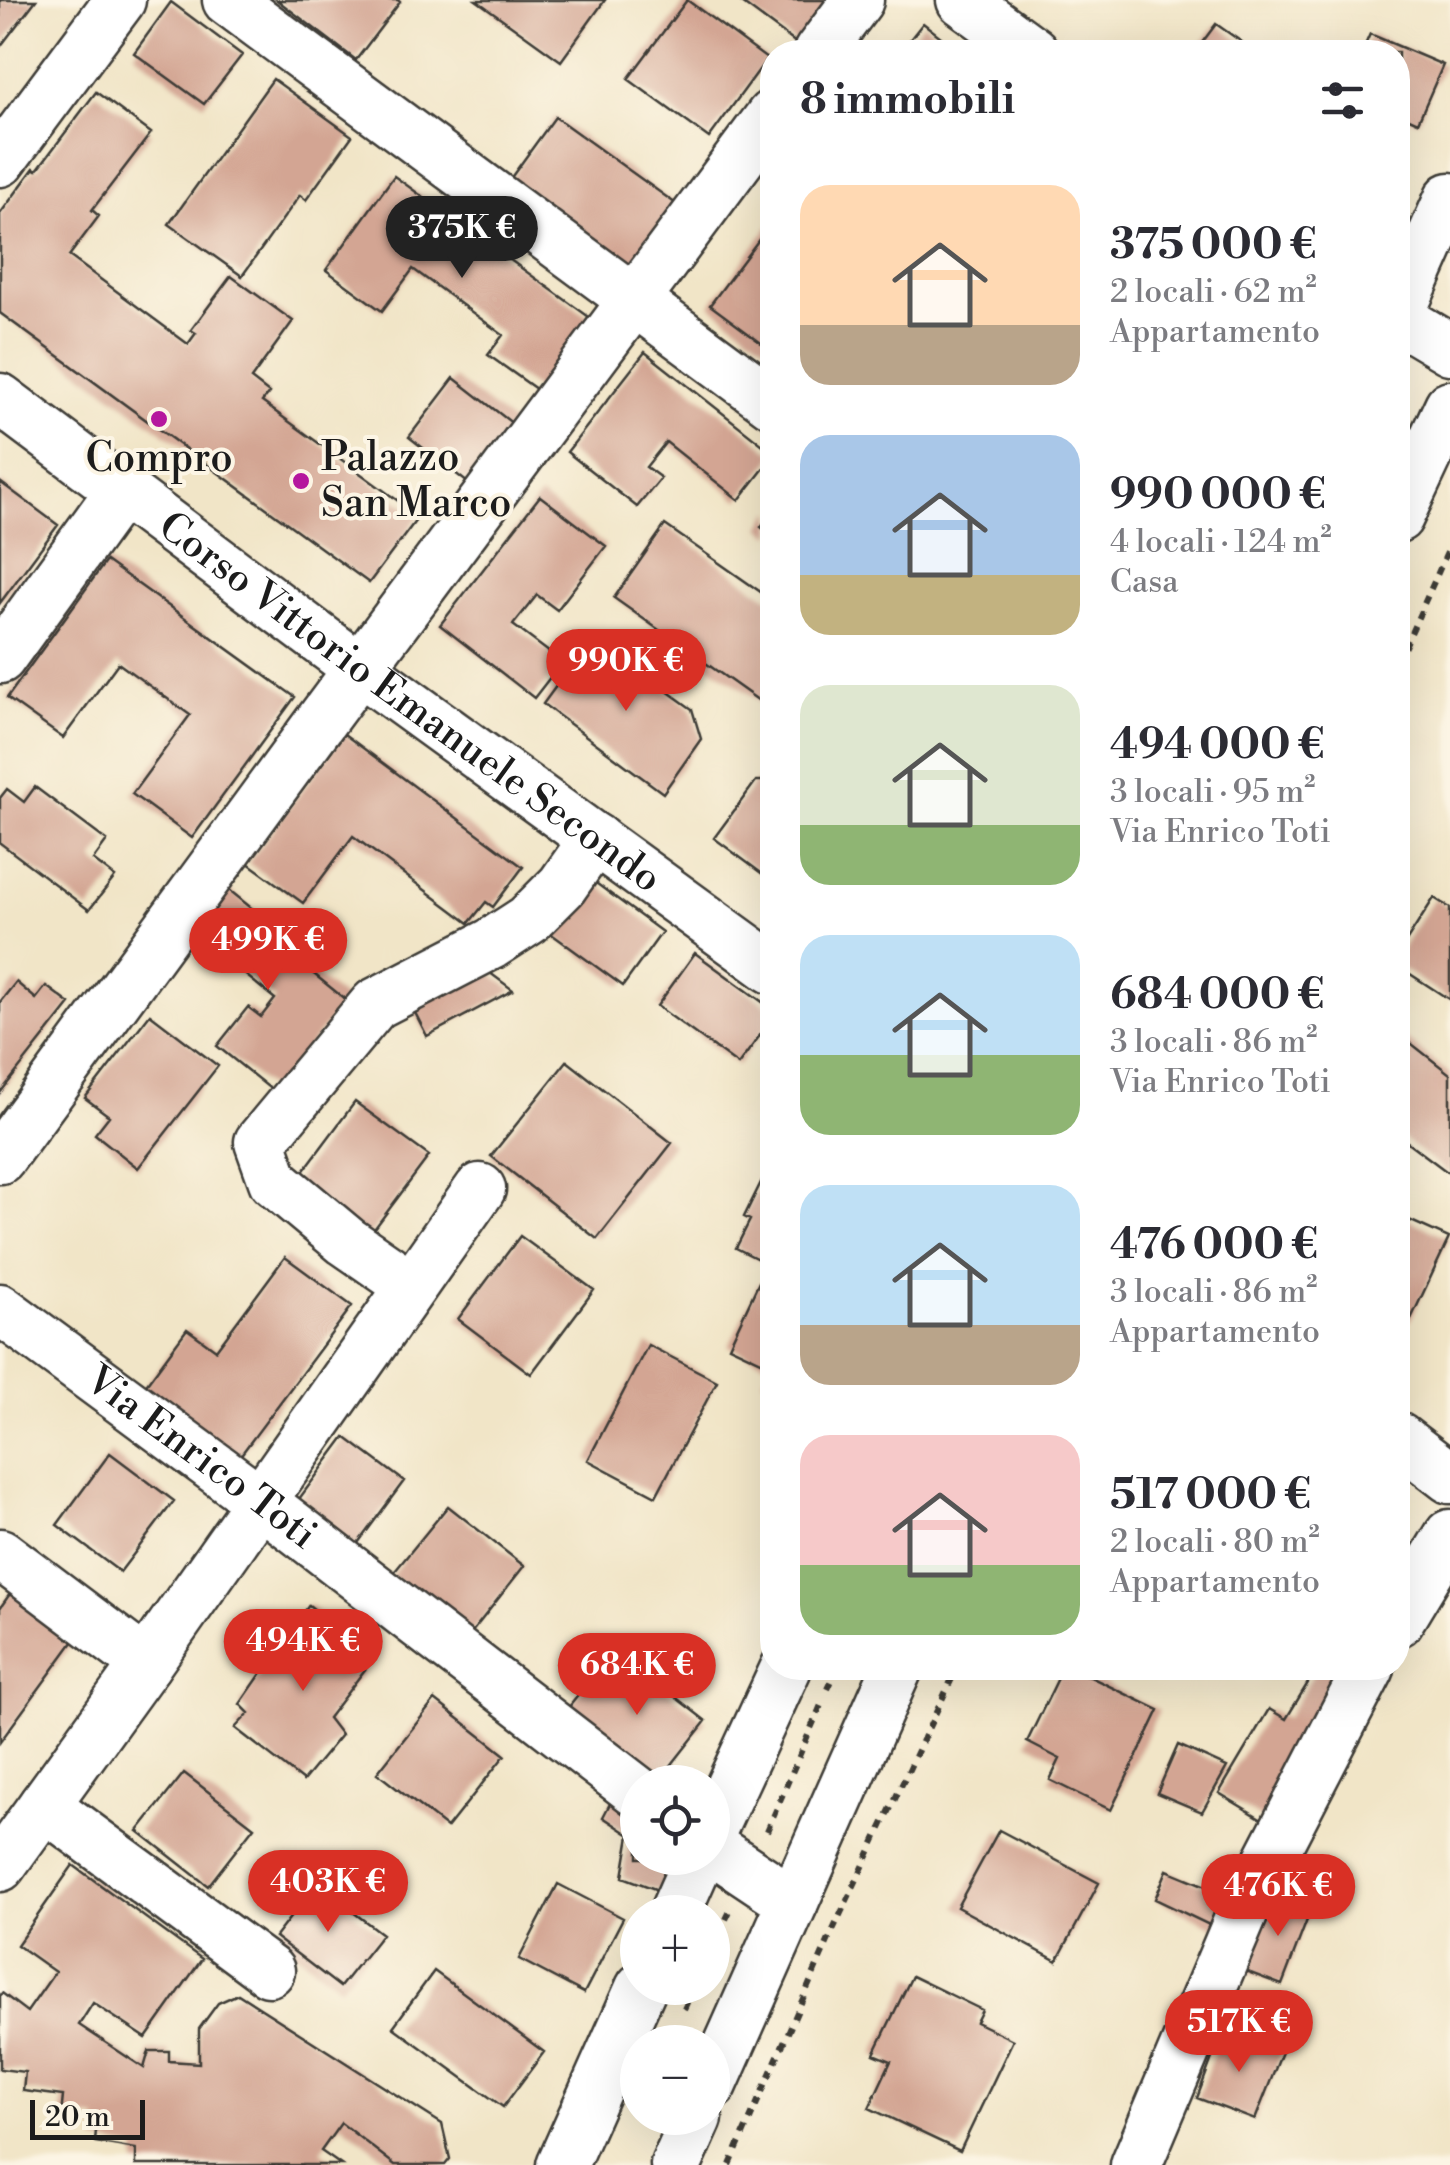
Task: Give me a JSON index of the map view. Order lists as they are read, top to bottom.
{
  "streets": {
    "street": ["Corso Vittorio Emanuele Secondo", "Via Enrico Toti"]
  },
  "places": ["Compro", "Palazzo San Marco"],
  "scale_bar": "20 m",
  "page": {
    "heading": "8 immobili",
    "list": [
      {
        "name": "375 000 €",
        "note": "2 locali · 62 m² · Appartamento"
      },
      {
        "name": "990 000 €",
        "note": "4 locali · 124 m² · Casa"
      },
      {
        "name": "494 000 €",
        "note": "3 locali · 95 m² · Via Enrico Toti"
      },
      {
        "name": "684 000 €",
        "note": "3 locali · 86 m² · Via Enrico Toti"
      },
      {
        "name": "476 000 €",
        "note": "3 locali · 86 m² · Appartamento"
      },
      {
        "name": "517 000 €",
        "note": "2 locali · 80 m² · Appartamento"
      }
    ],
    "price": [
      "375K €",
      "990K €",
      "499K €",
      "494K €",
      "684K €",
      "403K €",
      "476K €",
      "517K €"
    ],
    "map_buttons": ["+", "−"],
    "scale": "20 m"
  }
}
